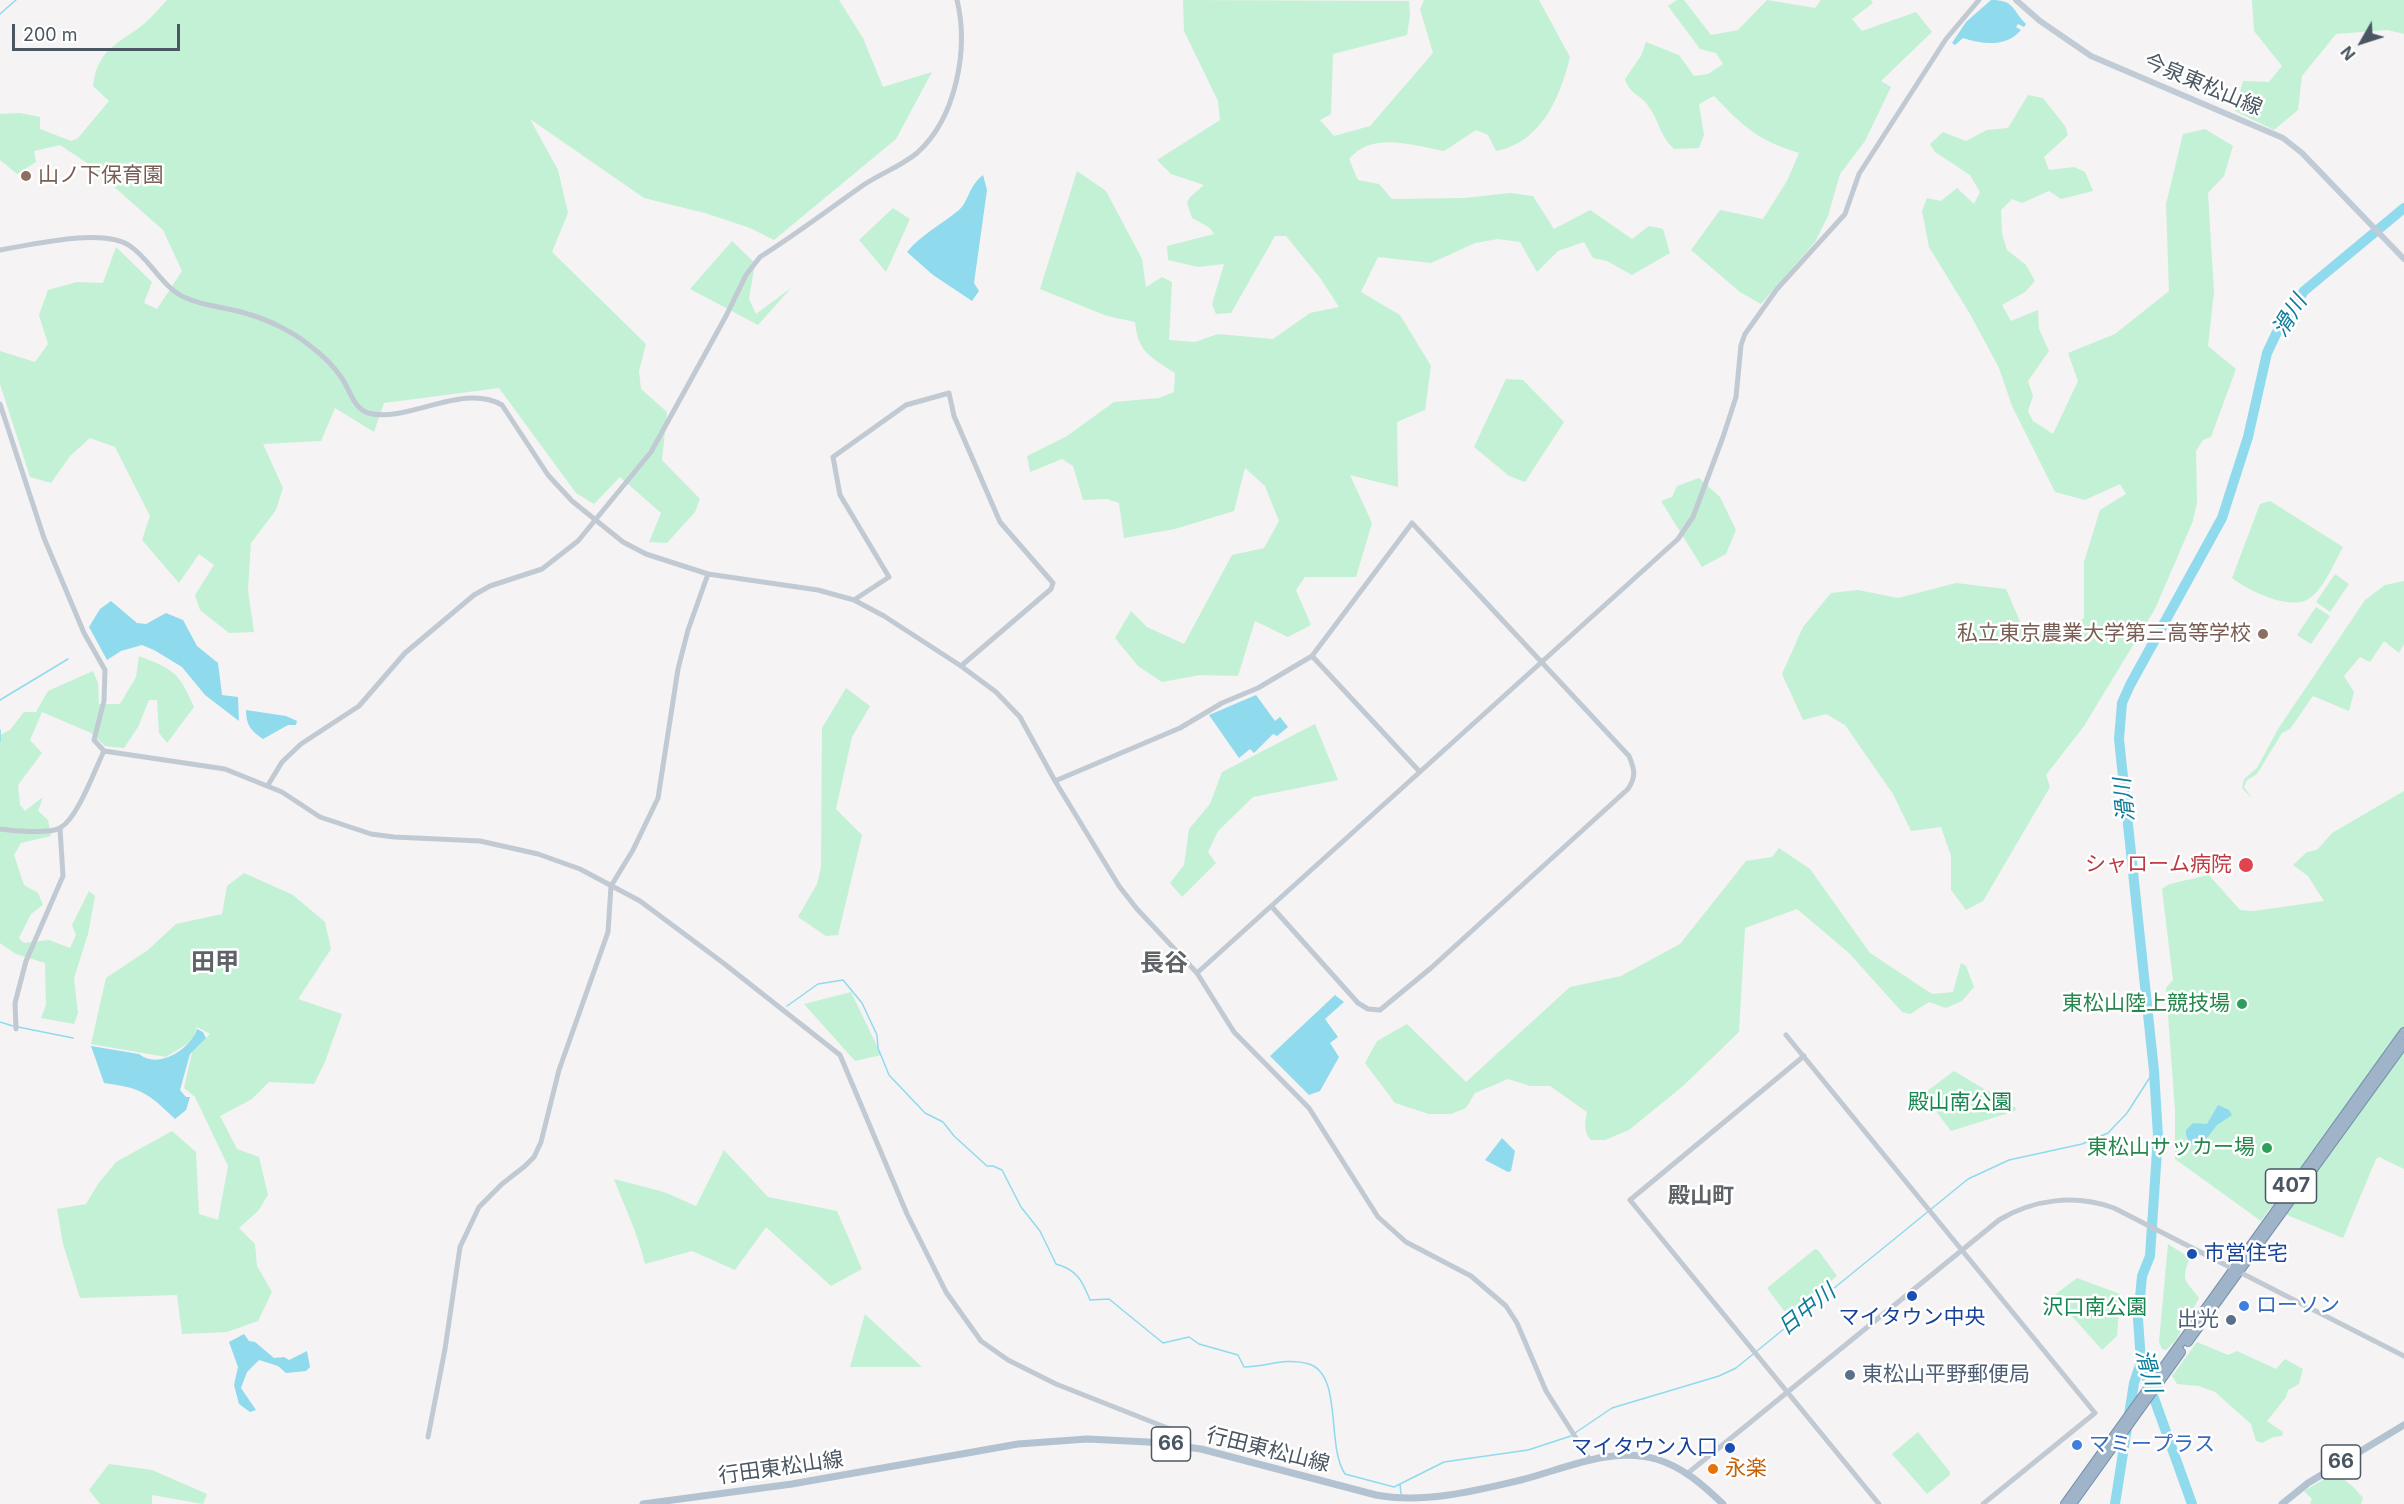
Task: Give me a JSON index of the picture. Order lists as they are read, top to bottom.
{
  "streets": {
    "highway": ["407"],
    "main road": ["今泉東松山線", "66", "行田東松山線"]
  },
  "districts": ["田甲", "長谷", "殿山町"],
  "water": ["滑川", "日中川"],
  "parks": ["殿山南公園", "沢口南公園"],
  "places": [
    "山ノ下保育園",
    "私立東京農業大学第三高等学校",
    "シャローム病院",
    "東松山陸上競技場",
    "東松山サッカー場",
    "市営住宅",
    "マイタウン中央",
    "ローソン",
    "出光",
    "東松山平野郵便局",
    "マミープラス",
    "マイタウン入口",
    "永楽"
  ],
  "scale_bar": "200 m",
  "north": "bottom left"
}
